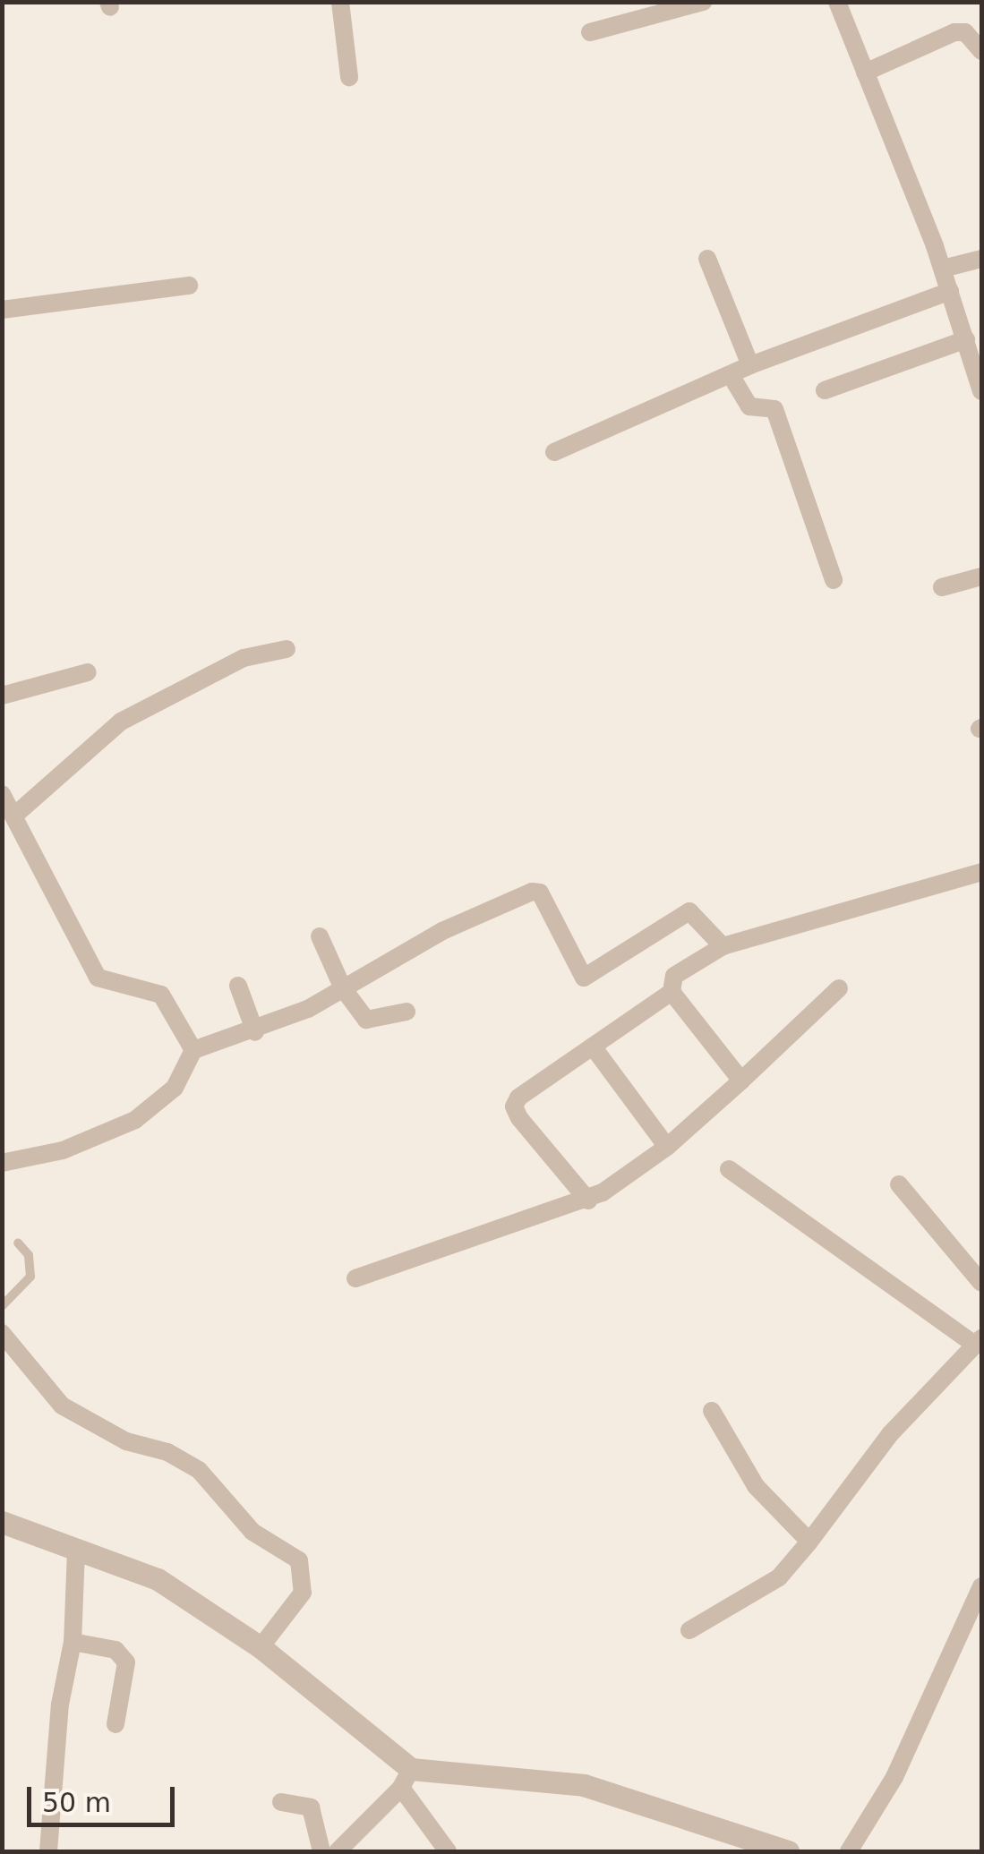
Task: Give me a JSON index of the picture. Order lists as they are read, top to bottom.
{
  "scale_bar": "50 m"
}
